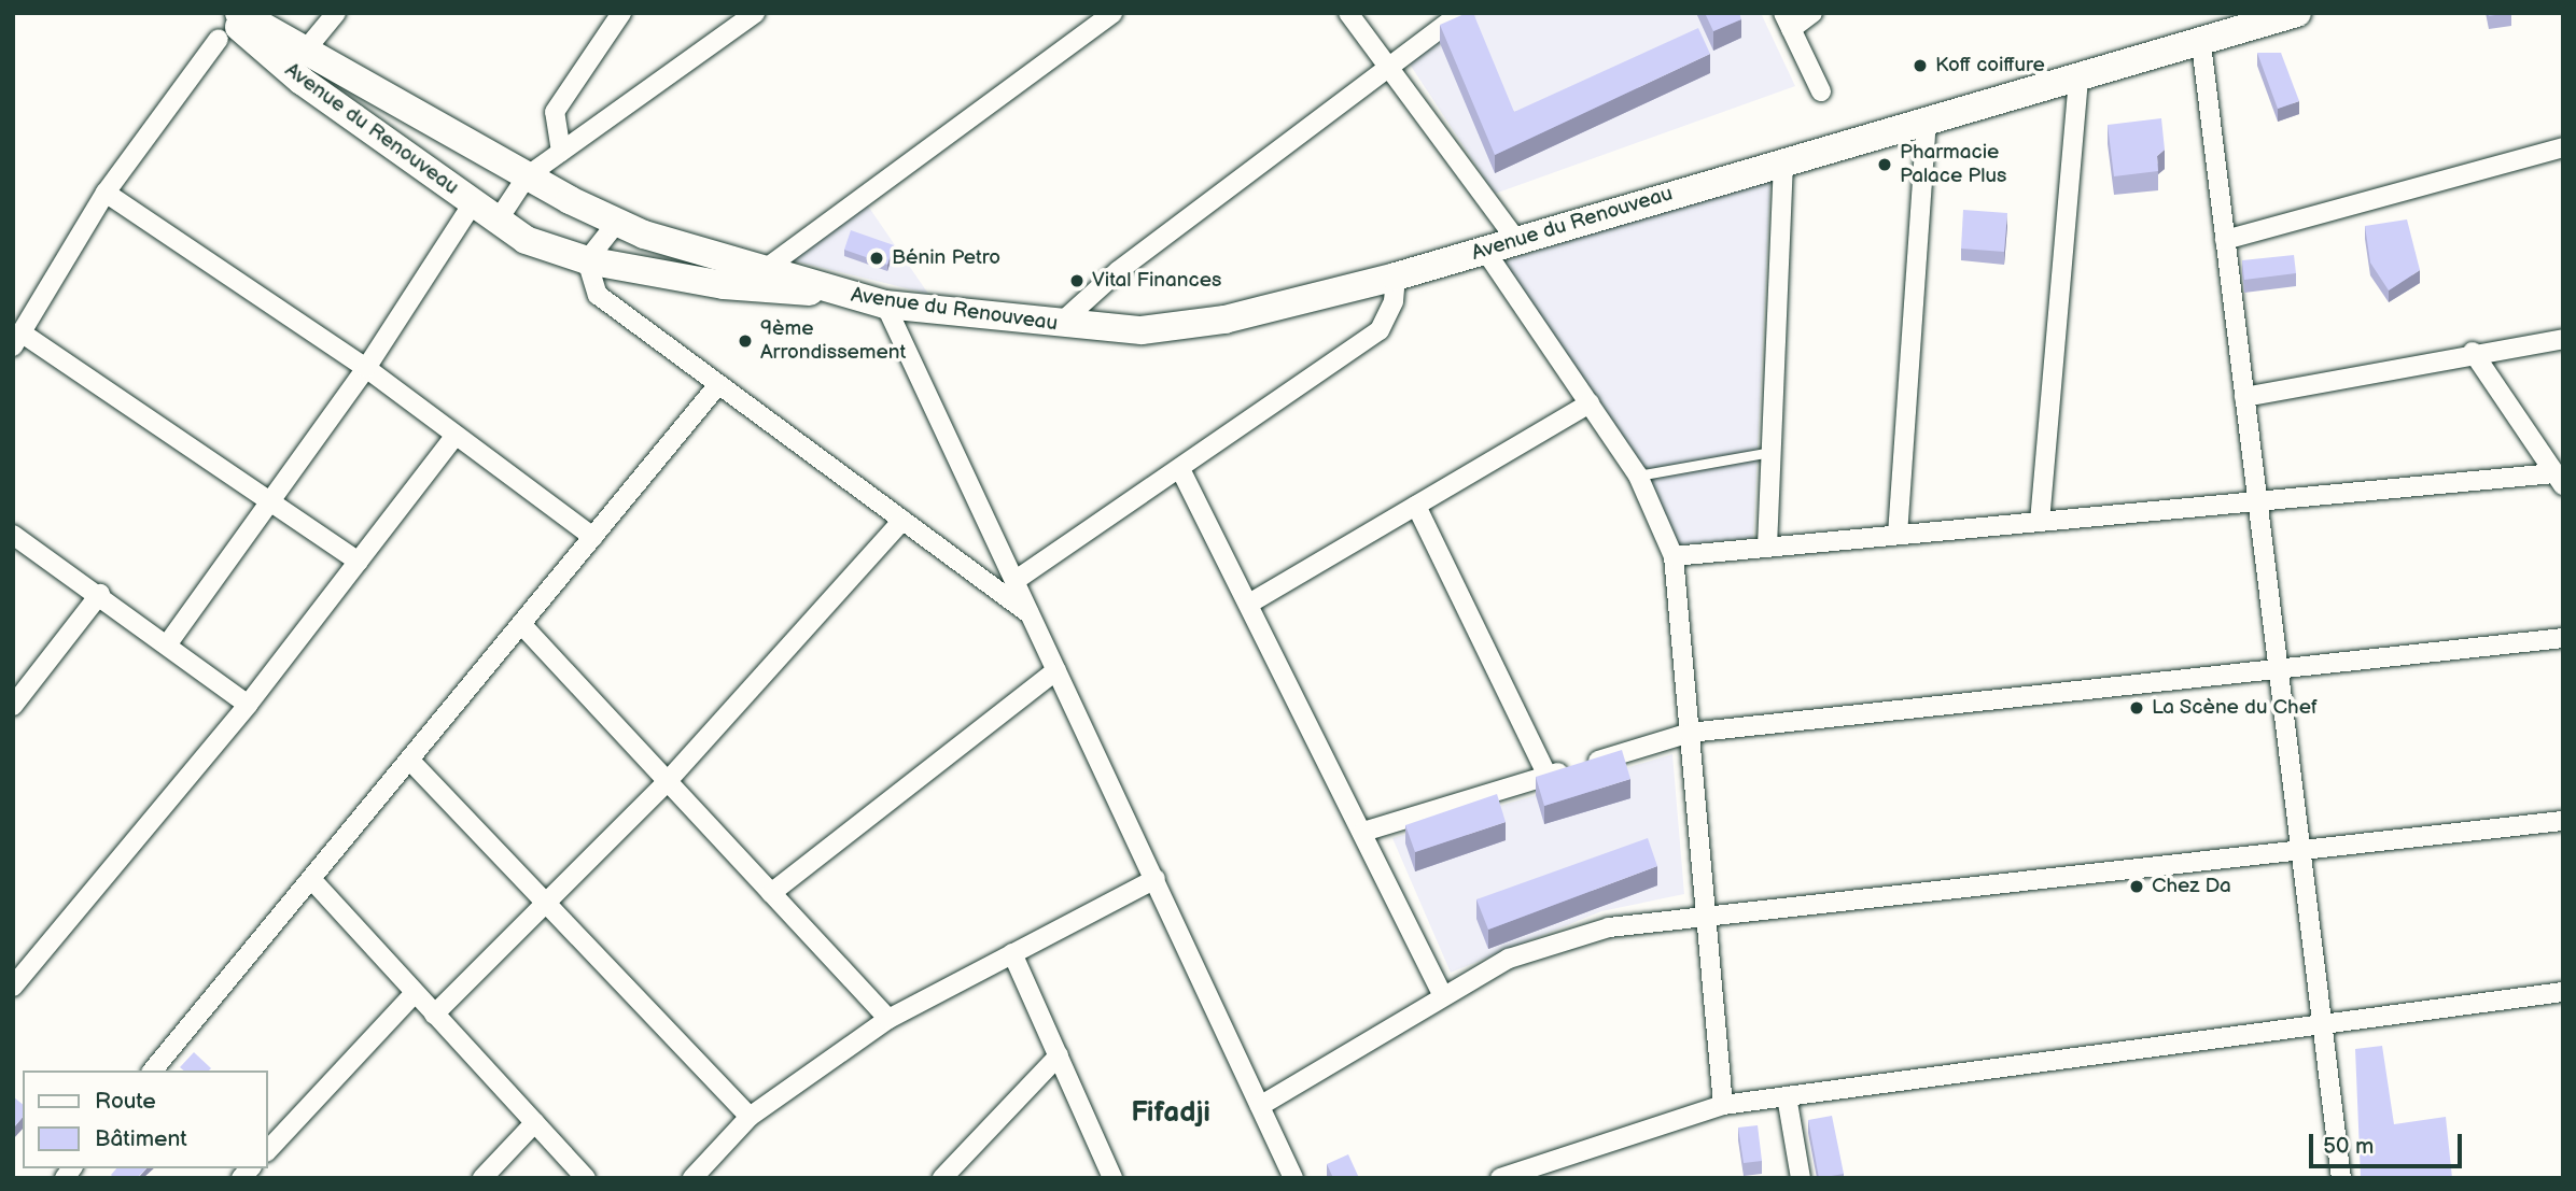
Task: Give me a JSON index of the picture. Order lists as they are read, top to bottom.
{
  "streets": {
    "main road": ["Avenue du Renouveau"]
  },
  "districts": ["Fifadji"],
  "places": [
    "Koff coiffure",
    "Pharmacie Palace Plus",
    "Bénin Petro",
    "Vital Finances",
    "9ème Arrondissement",
    "La Scène du Chef",
    "Chez Da"
  ],
  "legend": ["Route", "Bâtiment"],
  "scale_bar": "50 m"
}
